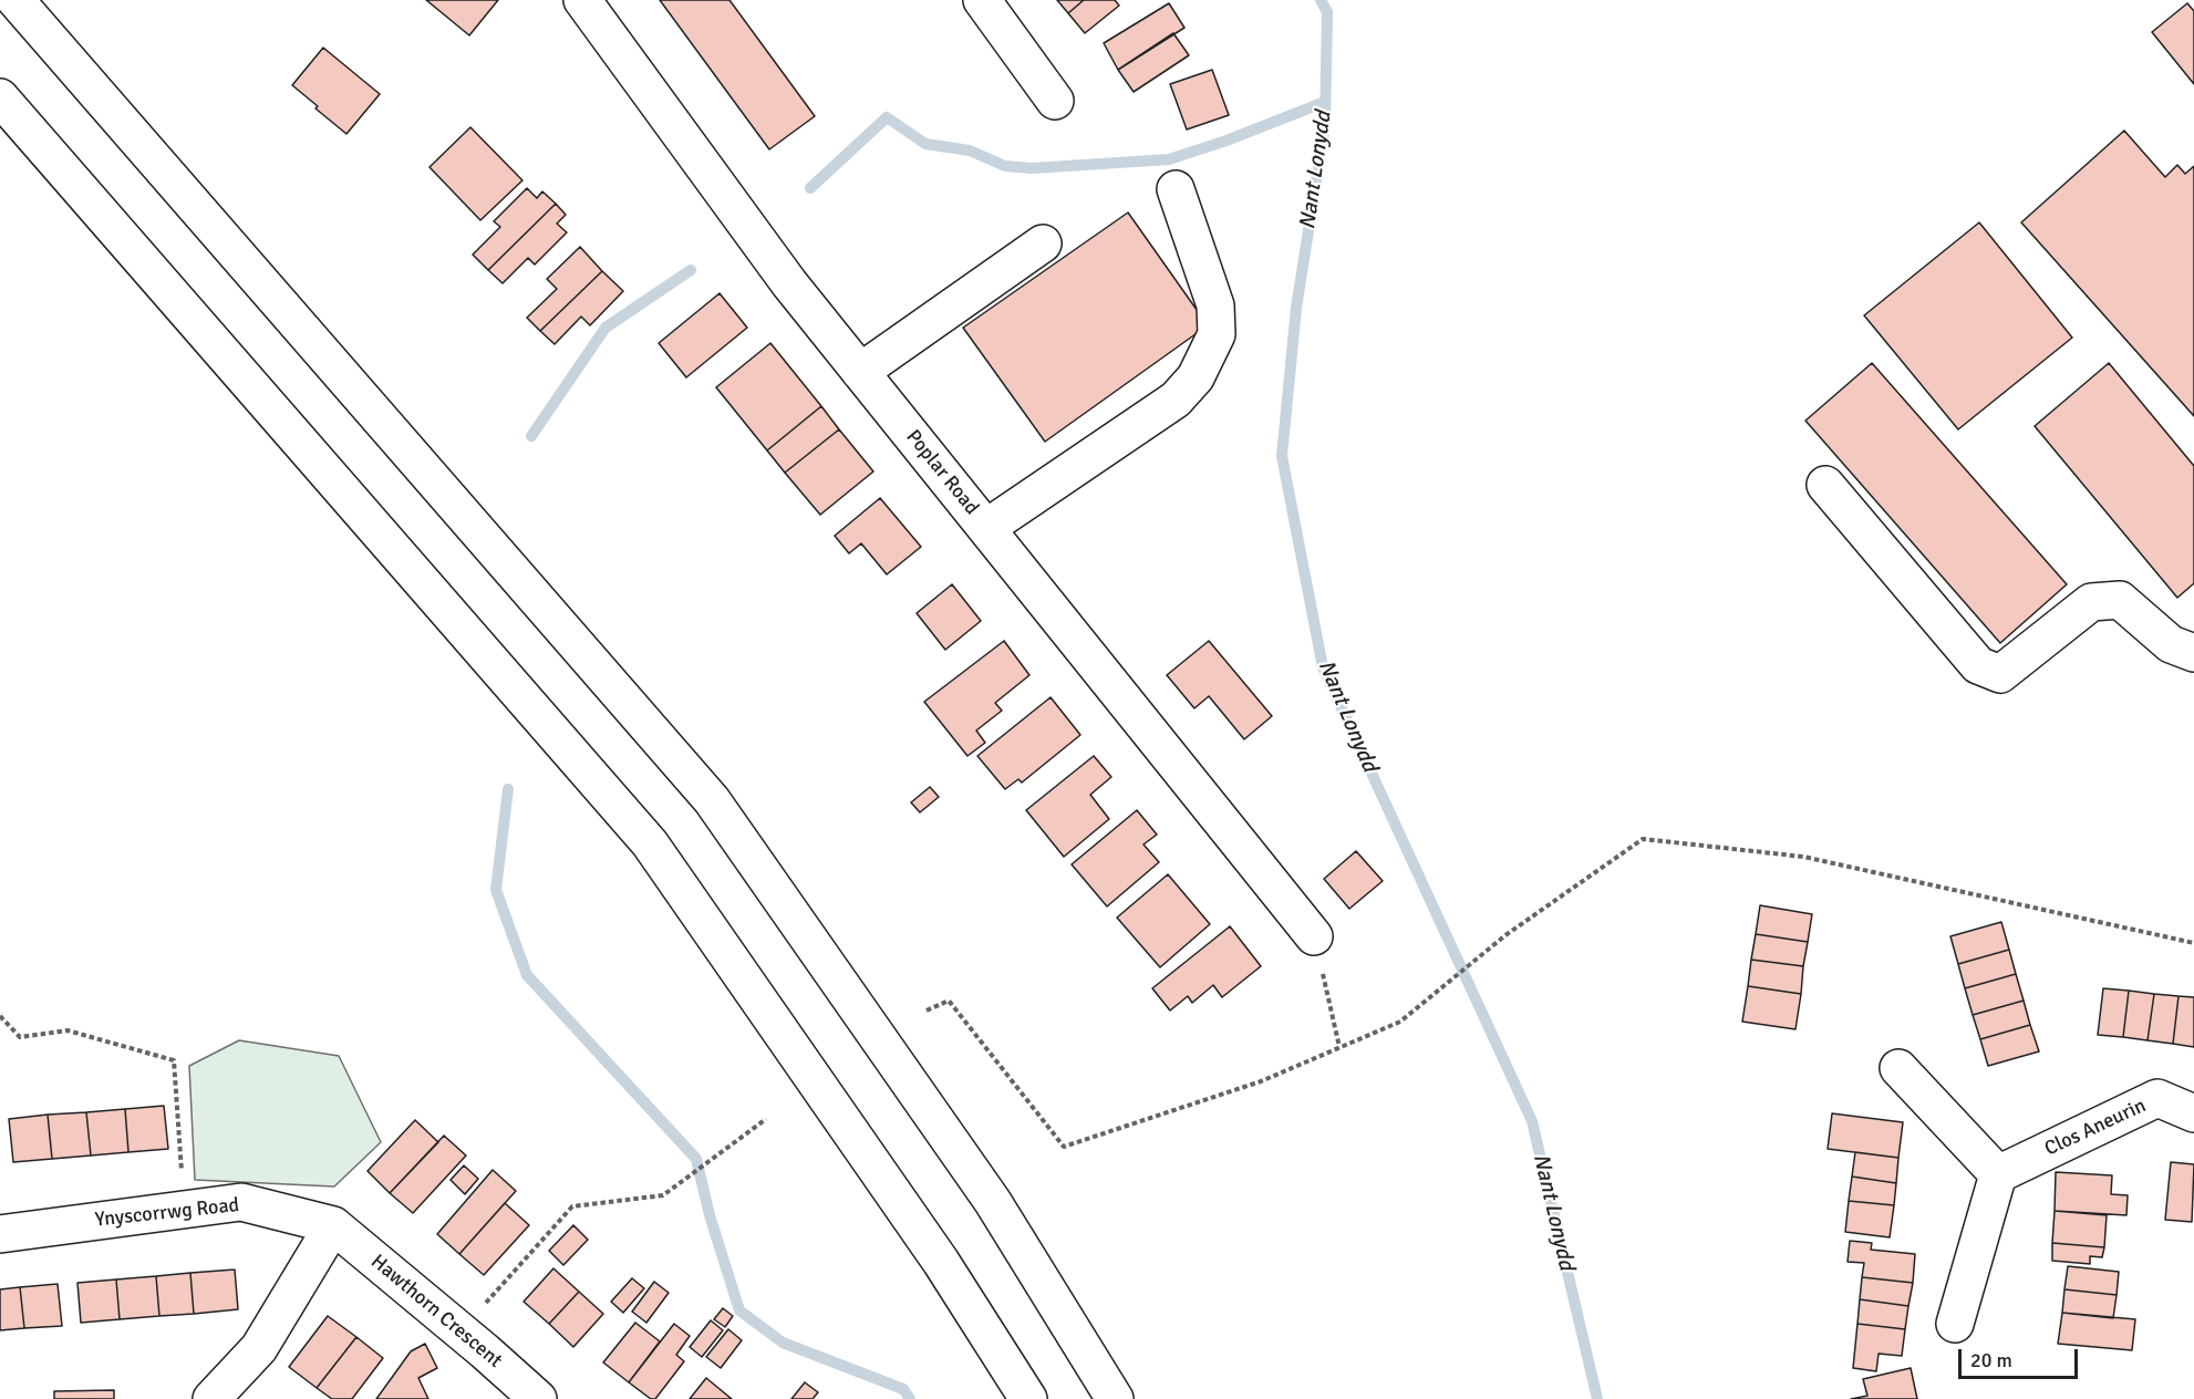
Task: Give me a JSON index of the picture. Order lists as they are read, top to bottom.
{
  "streets": {
    "main road": [
      "Poplar Road",
      "Clos Aneurin",
      "Ynyscorrwg Road",
      "Hawthorn Crescent"
    ]
  },
  "crossings": [
    ["Ynyscorrwg Road", "Hawthorn Crescent"]
  ],
  "water": ["Nant Lonydd"],
  "scale_bar": "20 m"
}
